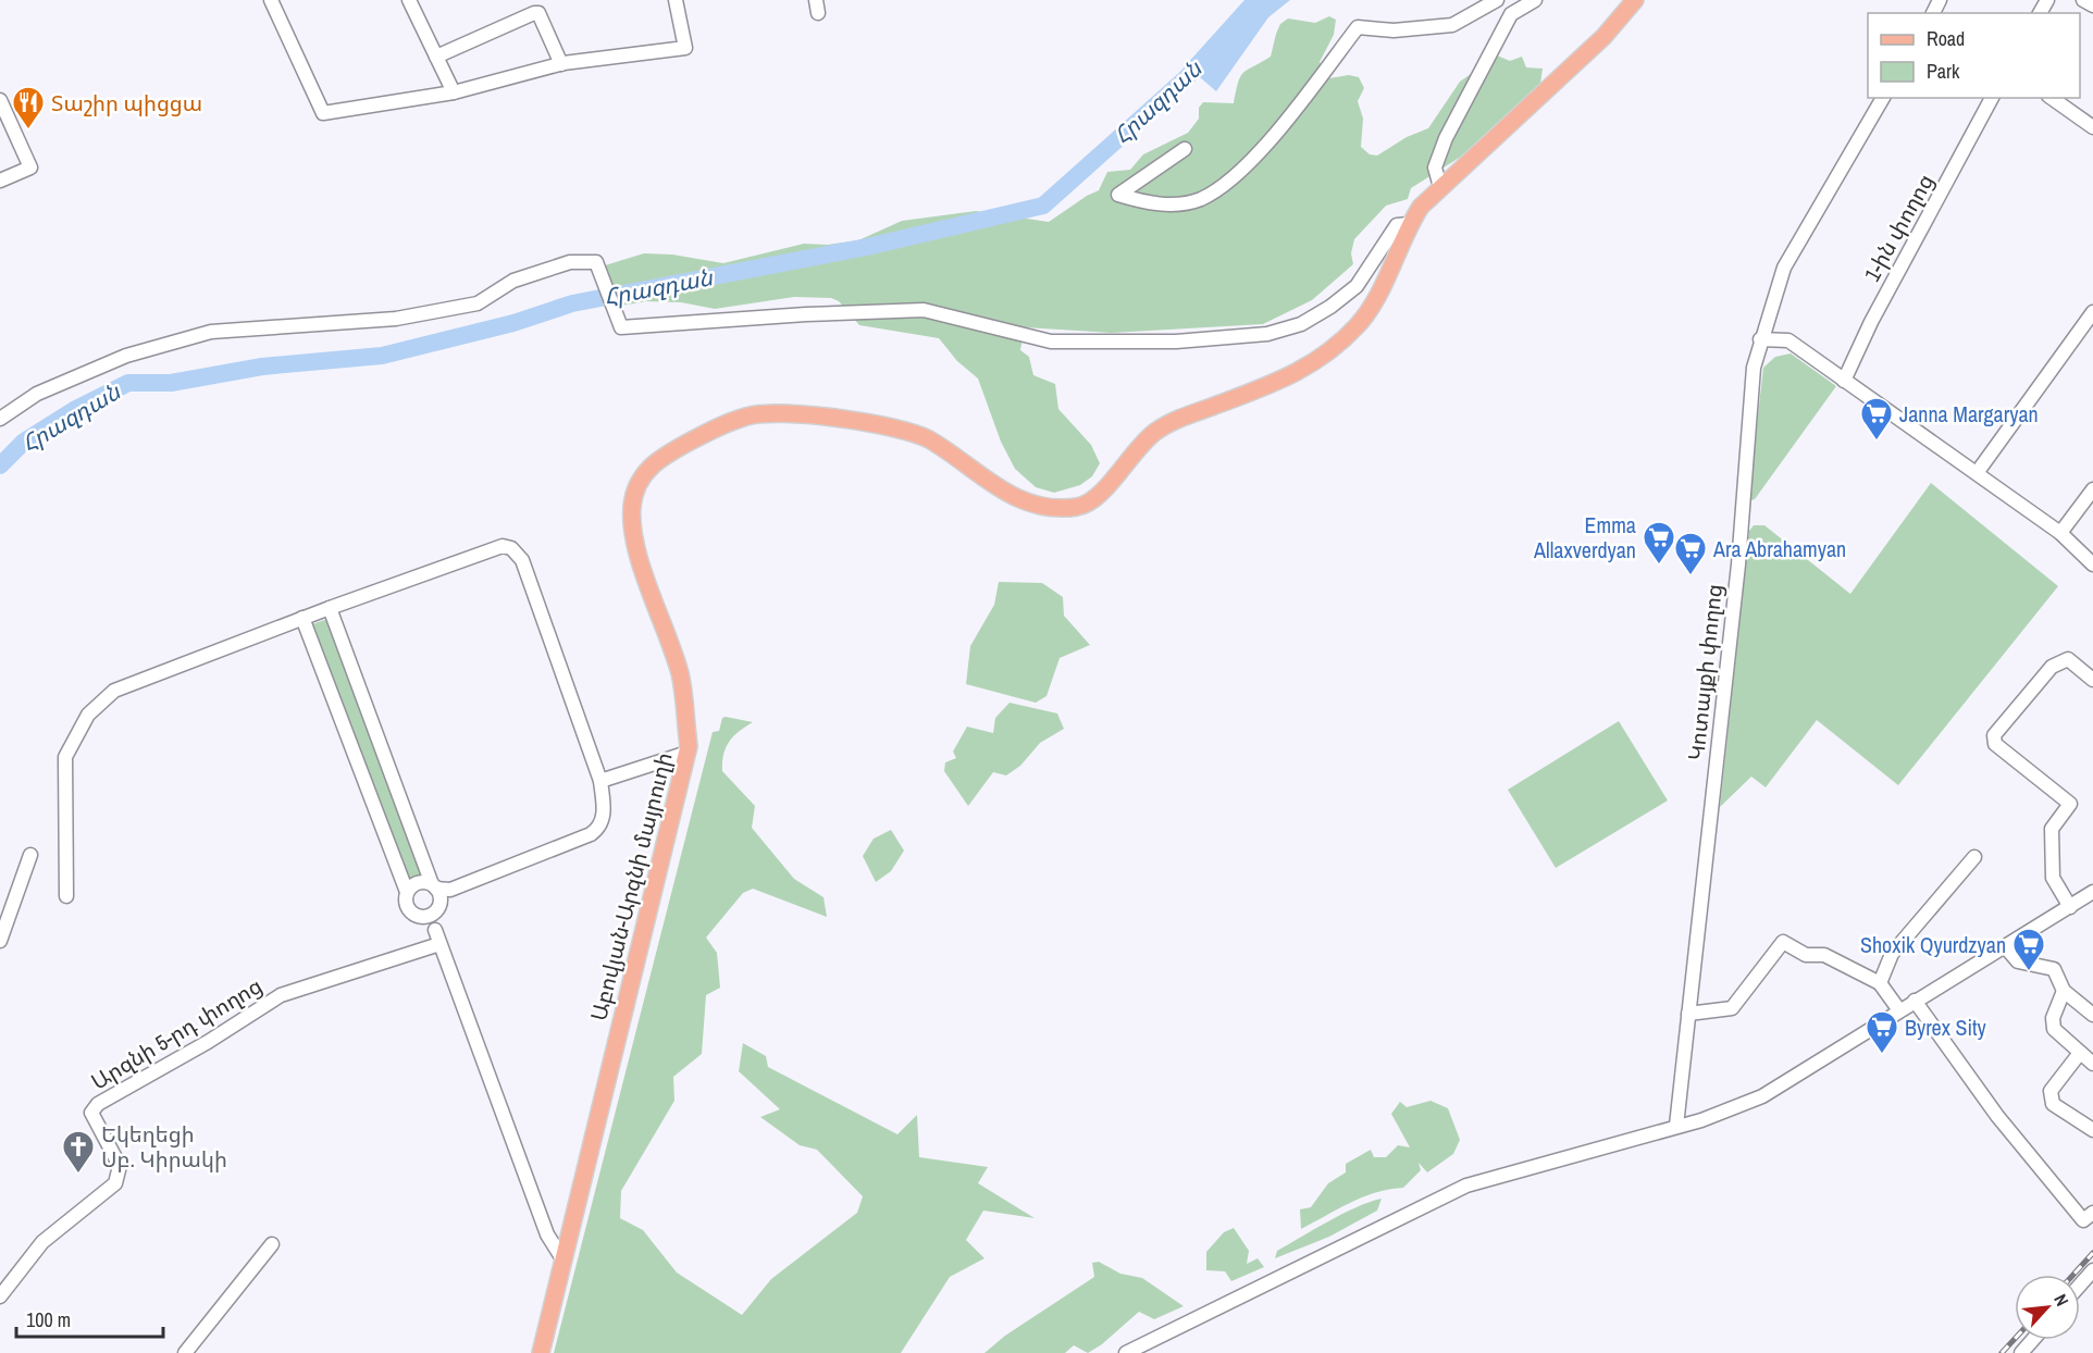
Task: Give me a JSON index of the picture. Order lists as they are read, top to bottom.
{
  "streets": {
    "main road": ["Աբովյան-Արզնի մայրուղի"],
    "street": ["1-ին փողոց", "Կոտայքի փողոց", "Արզնի 5-րդ փողոց"]
  },
  "crossings": [
    ["Աբովյան-Արզնի մայրուղի", "Արզնի 5-րդ փողոց"]
  ],
  "water": ["Հրազդան"],
  "places": {
    "restaurant": ["Տաշիր պիցցա"],
    "supermarket": [
      "Janna Margaryan",
      "Emma Allaxverdyan",
      "Ara Abrahamyan",
      "Shoxik Qyurdzyan",
      "Byrex Sity"
    ],
    "church": ["Եկեղեցի Սբ. Կիրակի"]
  },
  "legend": ["Road", "Park"],
  "scale_bar": "100 m",
  "north": "top right"
}
